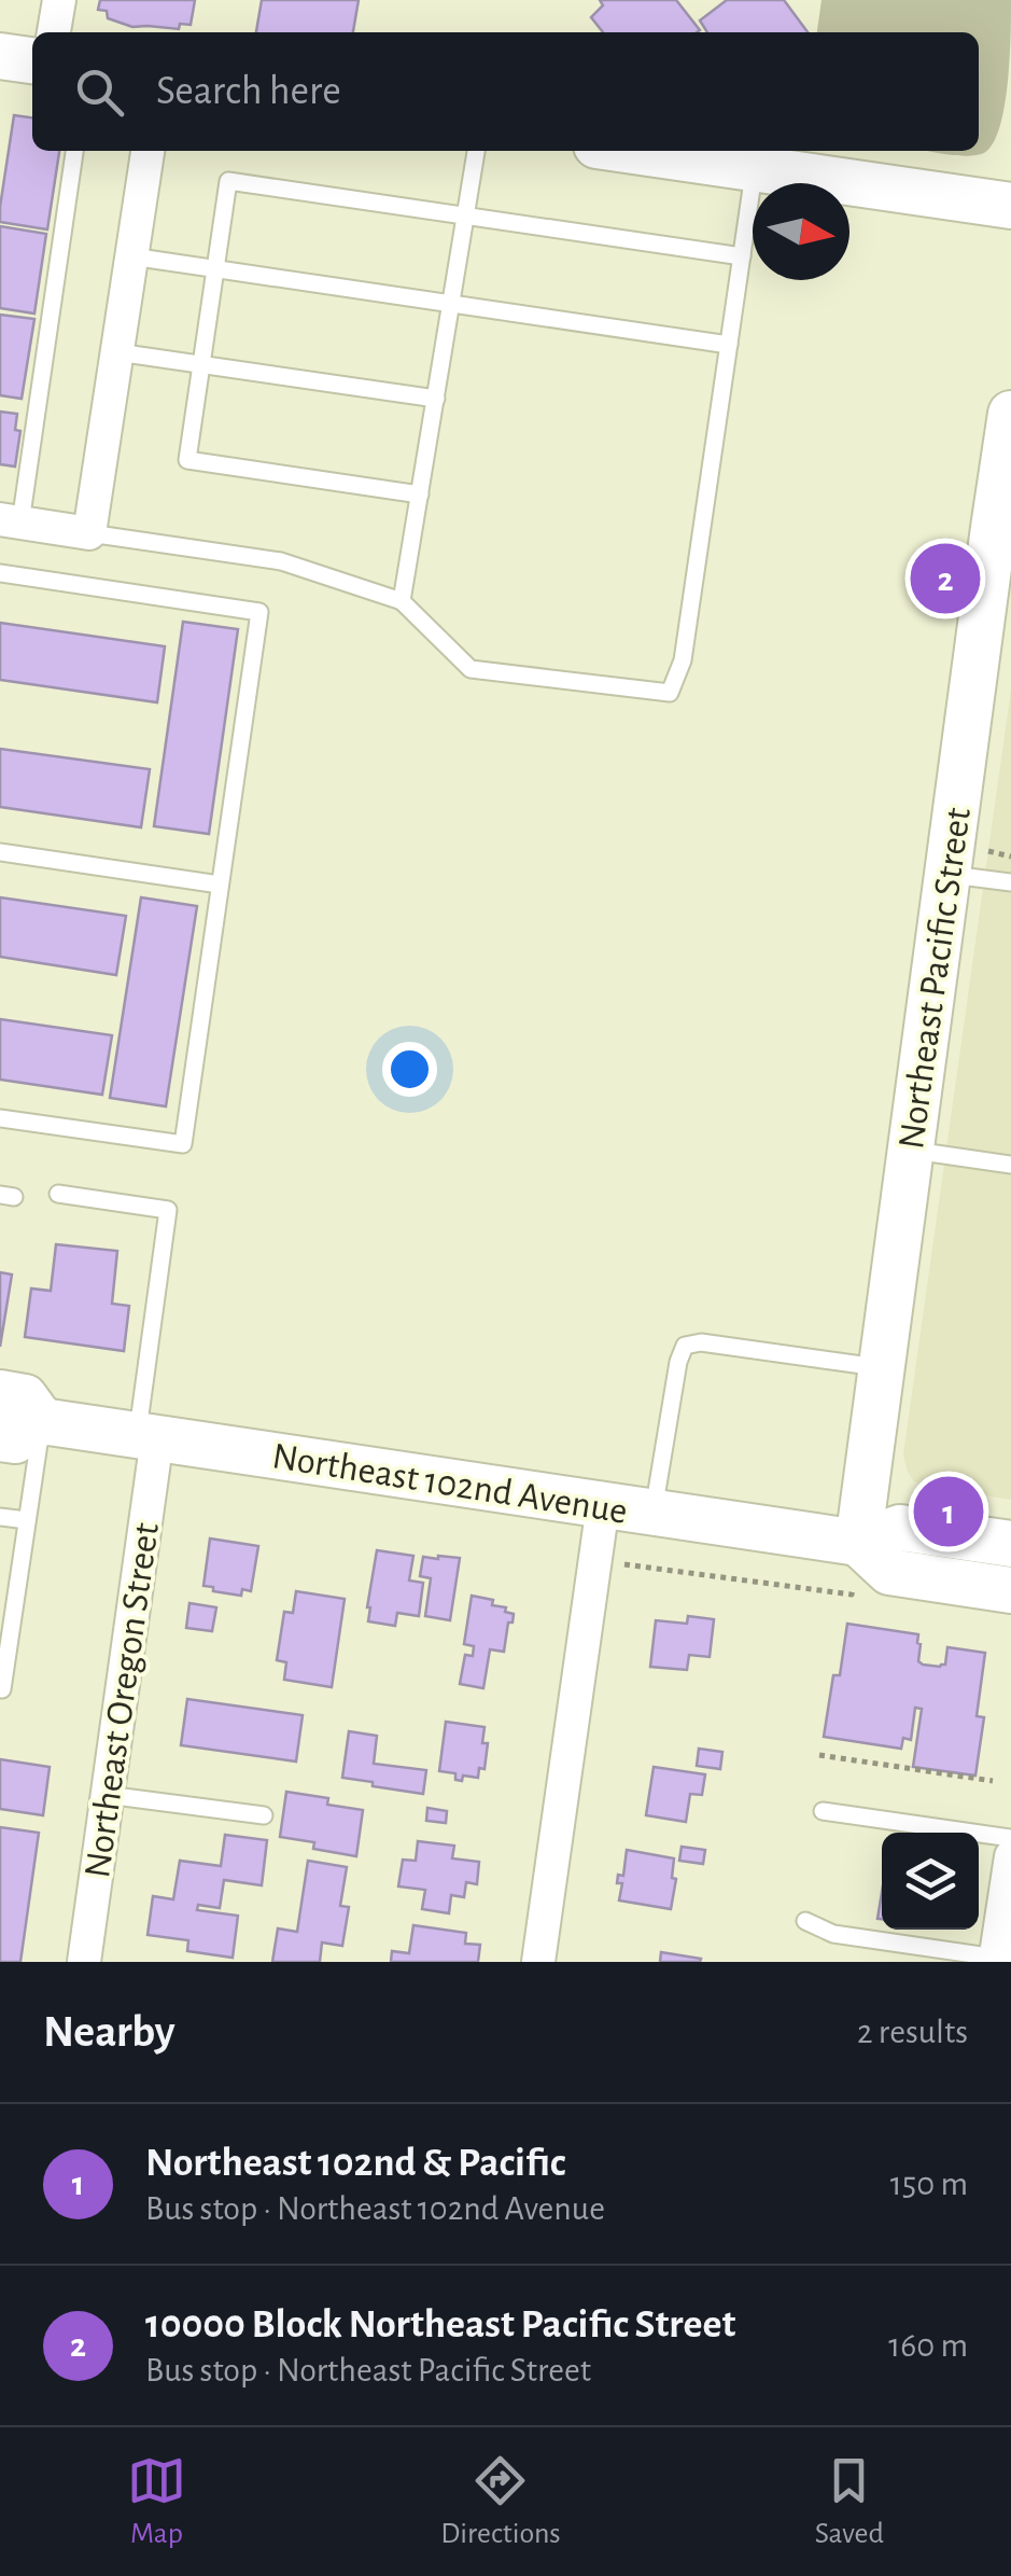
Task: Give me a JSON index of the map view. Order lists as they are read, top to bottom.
{
  "streets": {
    "street": ["Northeast Pacific Street", "Northeast 102nd Avenue", "Northeast Oregon Street"]
  },
  "crossings": [
    ["Northeast Pacific Street", "Northeast 102nd Avenue"],
    ["Northeast 102nd Avenue", "Northeast Oregon Street"]
  ],
  "north": "right",
  "page": {
    "search": "Search here",
    "pins": ["2", "1"],
    "heading": ["Nearby", "2 results"],
    "list": [
      {
        "mark": "1",
        "name": "Northeast 102nd & Pacific",
        "note": "Bus stop · Northeast 102nd Avenue",
        "value": "150 m"
      },
      {
        "mark": "2",
        "name": "10000 Block Northeast Pacific Street",
        "note": "Bus stop · Northeast Pacific Street",
        "value": "160 m"
      }
    ],
    "nav": ["Map", "Directions", "Saved"]
  }
}
